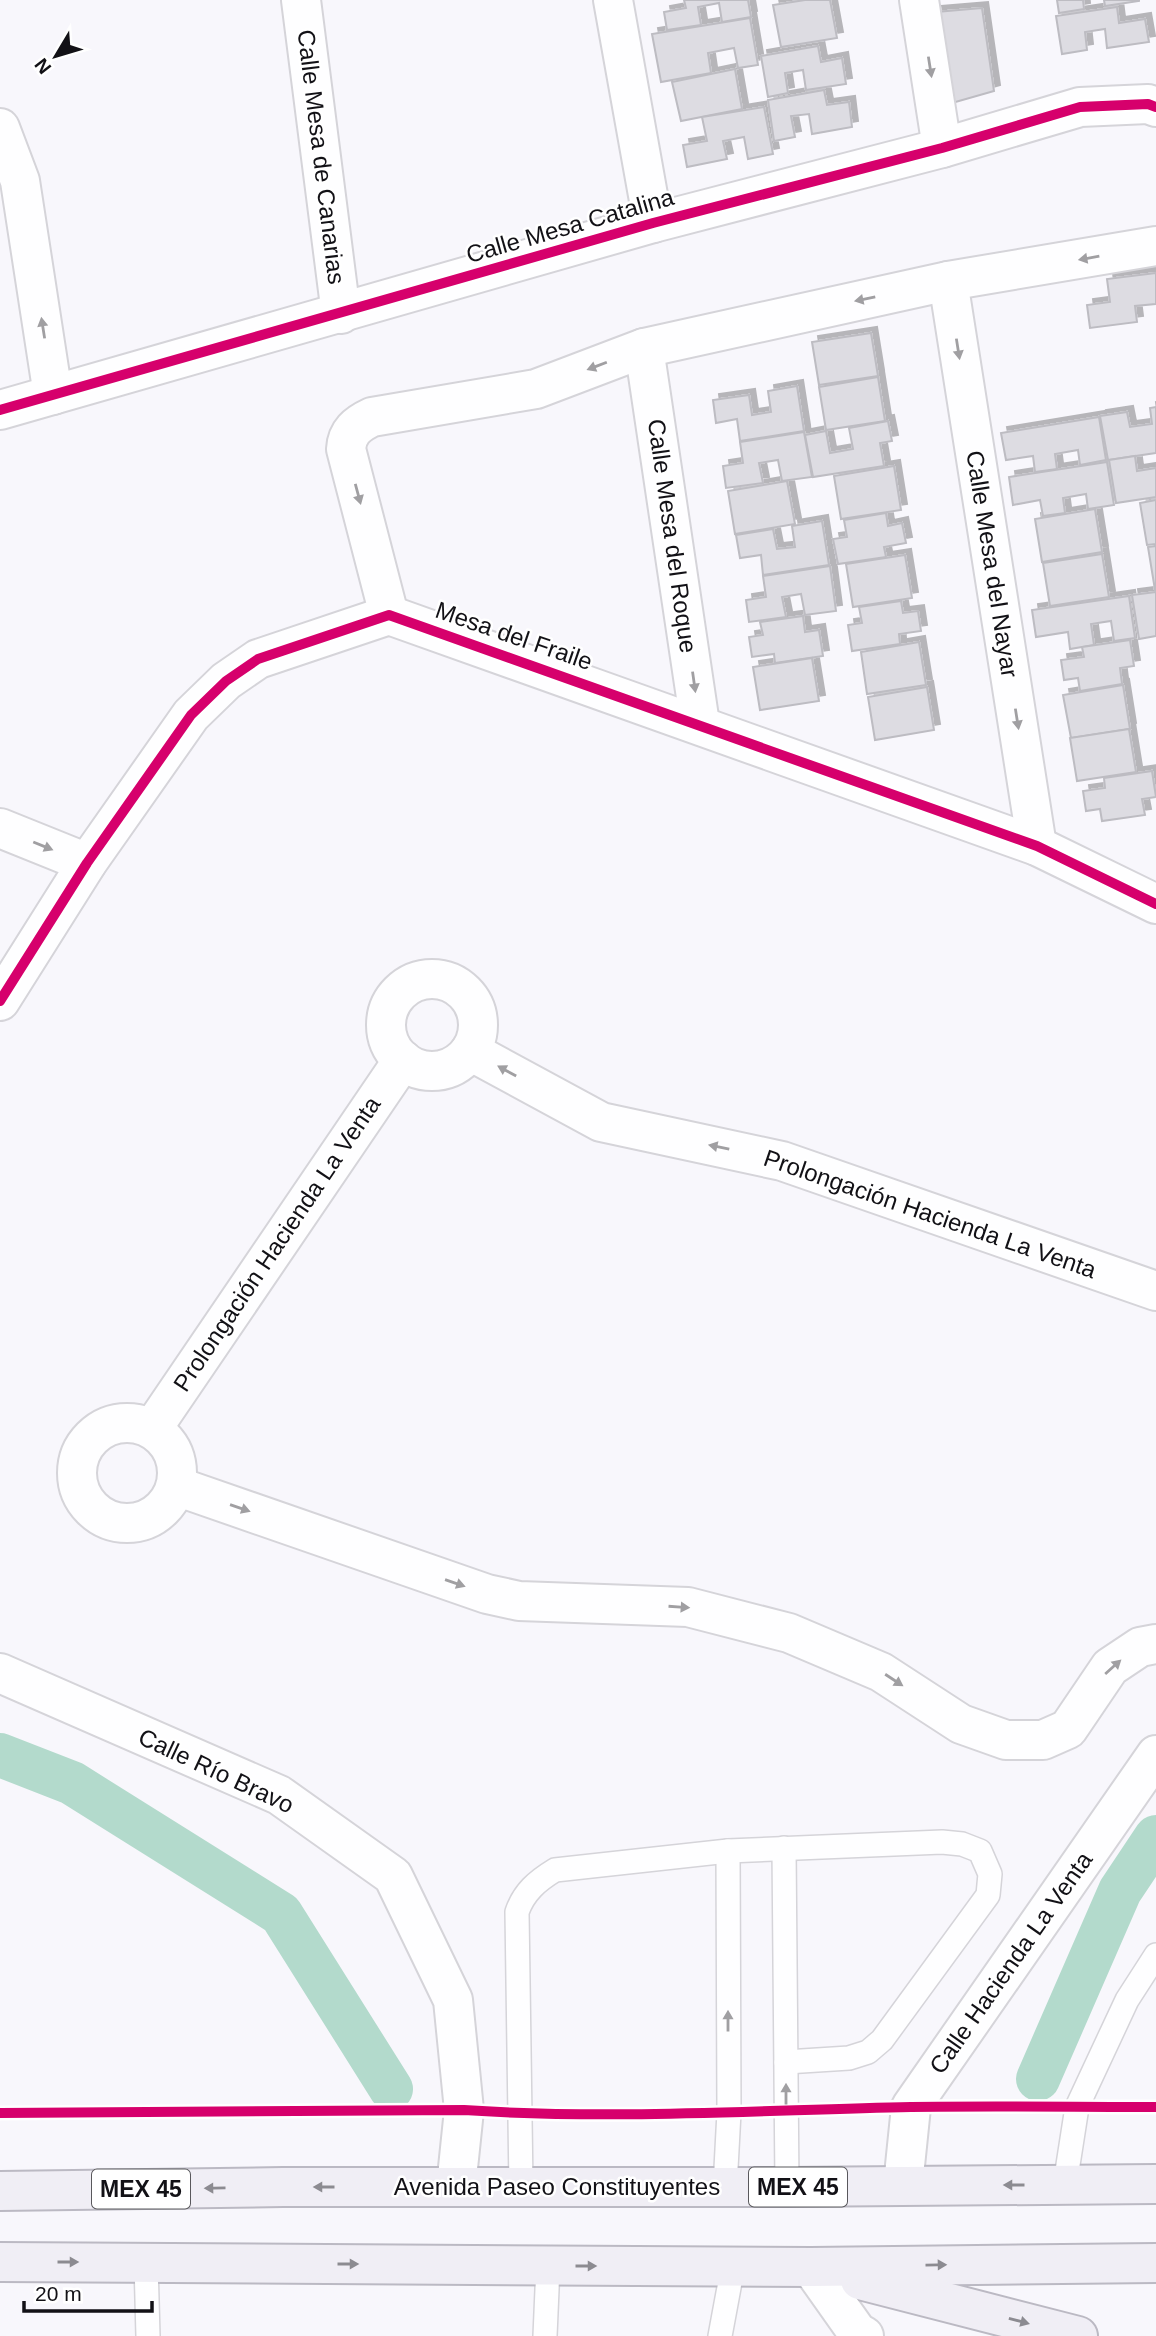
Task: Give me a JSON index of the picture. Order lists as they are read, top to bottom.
{
  "streets": {
    "highway": ["Avenida Paseo Constituyentes", "MEX 45"],
    "street": [
      "Calle Mesa de Canarias",
      "Calle Mesa Catalina",
      "Calle Mesa del Roque",
      "Calle Mesa del Nayar",
      "Mesa del Fraile",
      "Prolongación Hacienda La Venta",
      "Calle Río Bravo",
      "Calle Hacienda La Venta"
    ]
  },
  "crossings": [
    ["Calle Mesa de Canarias", "Calle Mesa Catalina"],
    ["Calle Mesa del Roque", "Mesa del Fraile"],
    ["Calle Mesa del Nayar", "Mesa del Fraile"],
    ["Calle Río Bravo", "Avenida Paseo Constituyentes"],
    ["Calle Hacienda La Venta", "Avenida Paseo Constituyentes"]
  ],
  "one_way": ["Calle Mesa del Roque", "Calle Mesa del Nayar", "Prolongación Hacienda La Venta"],
  "scale_bar": "20 m",
  "north": "bottom left"
}
